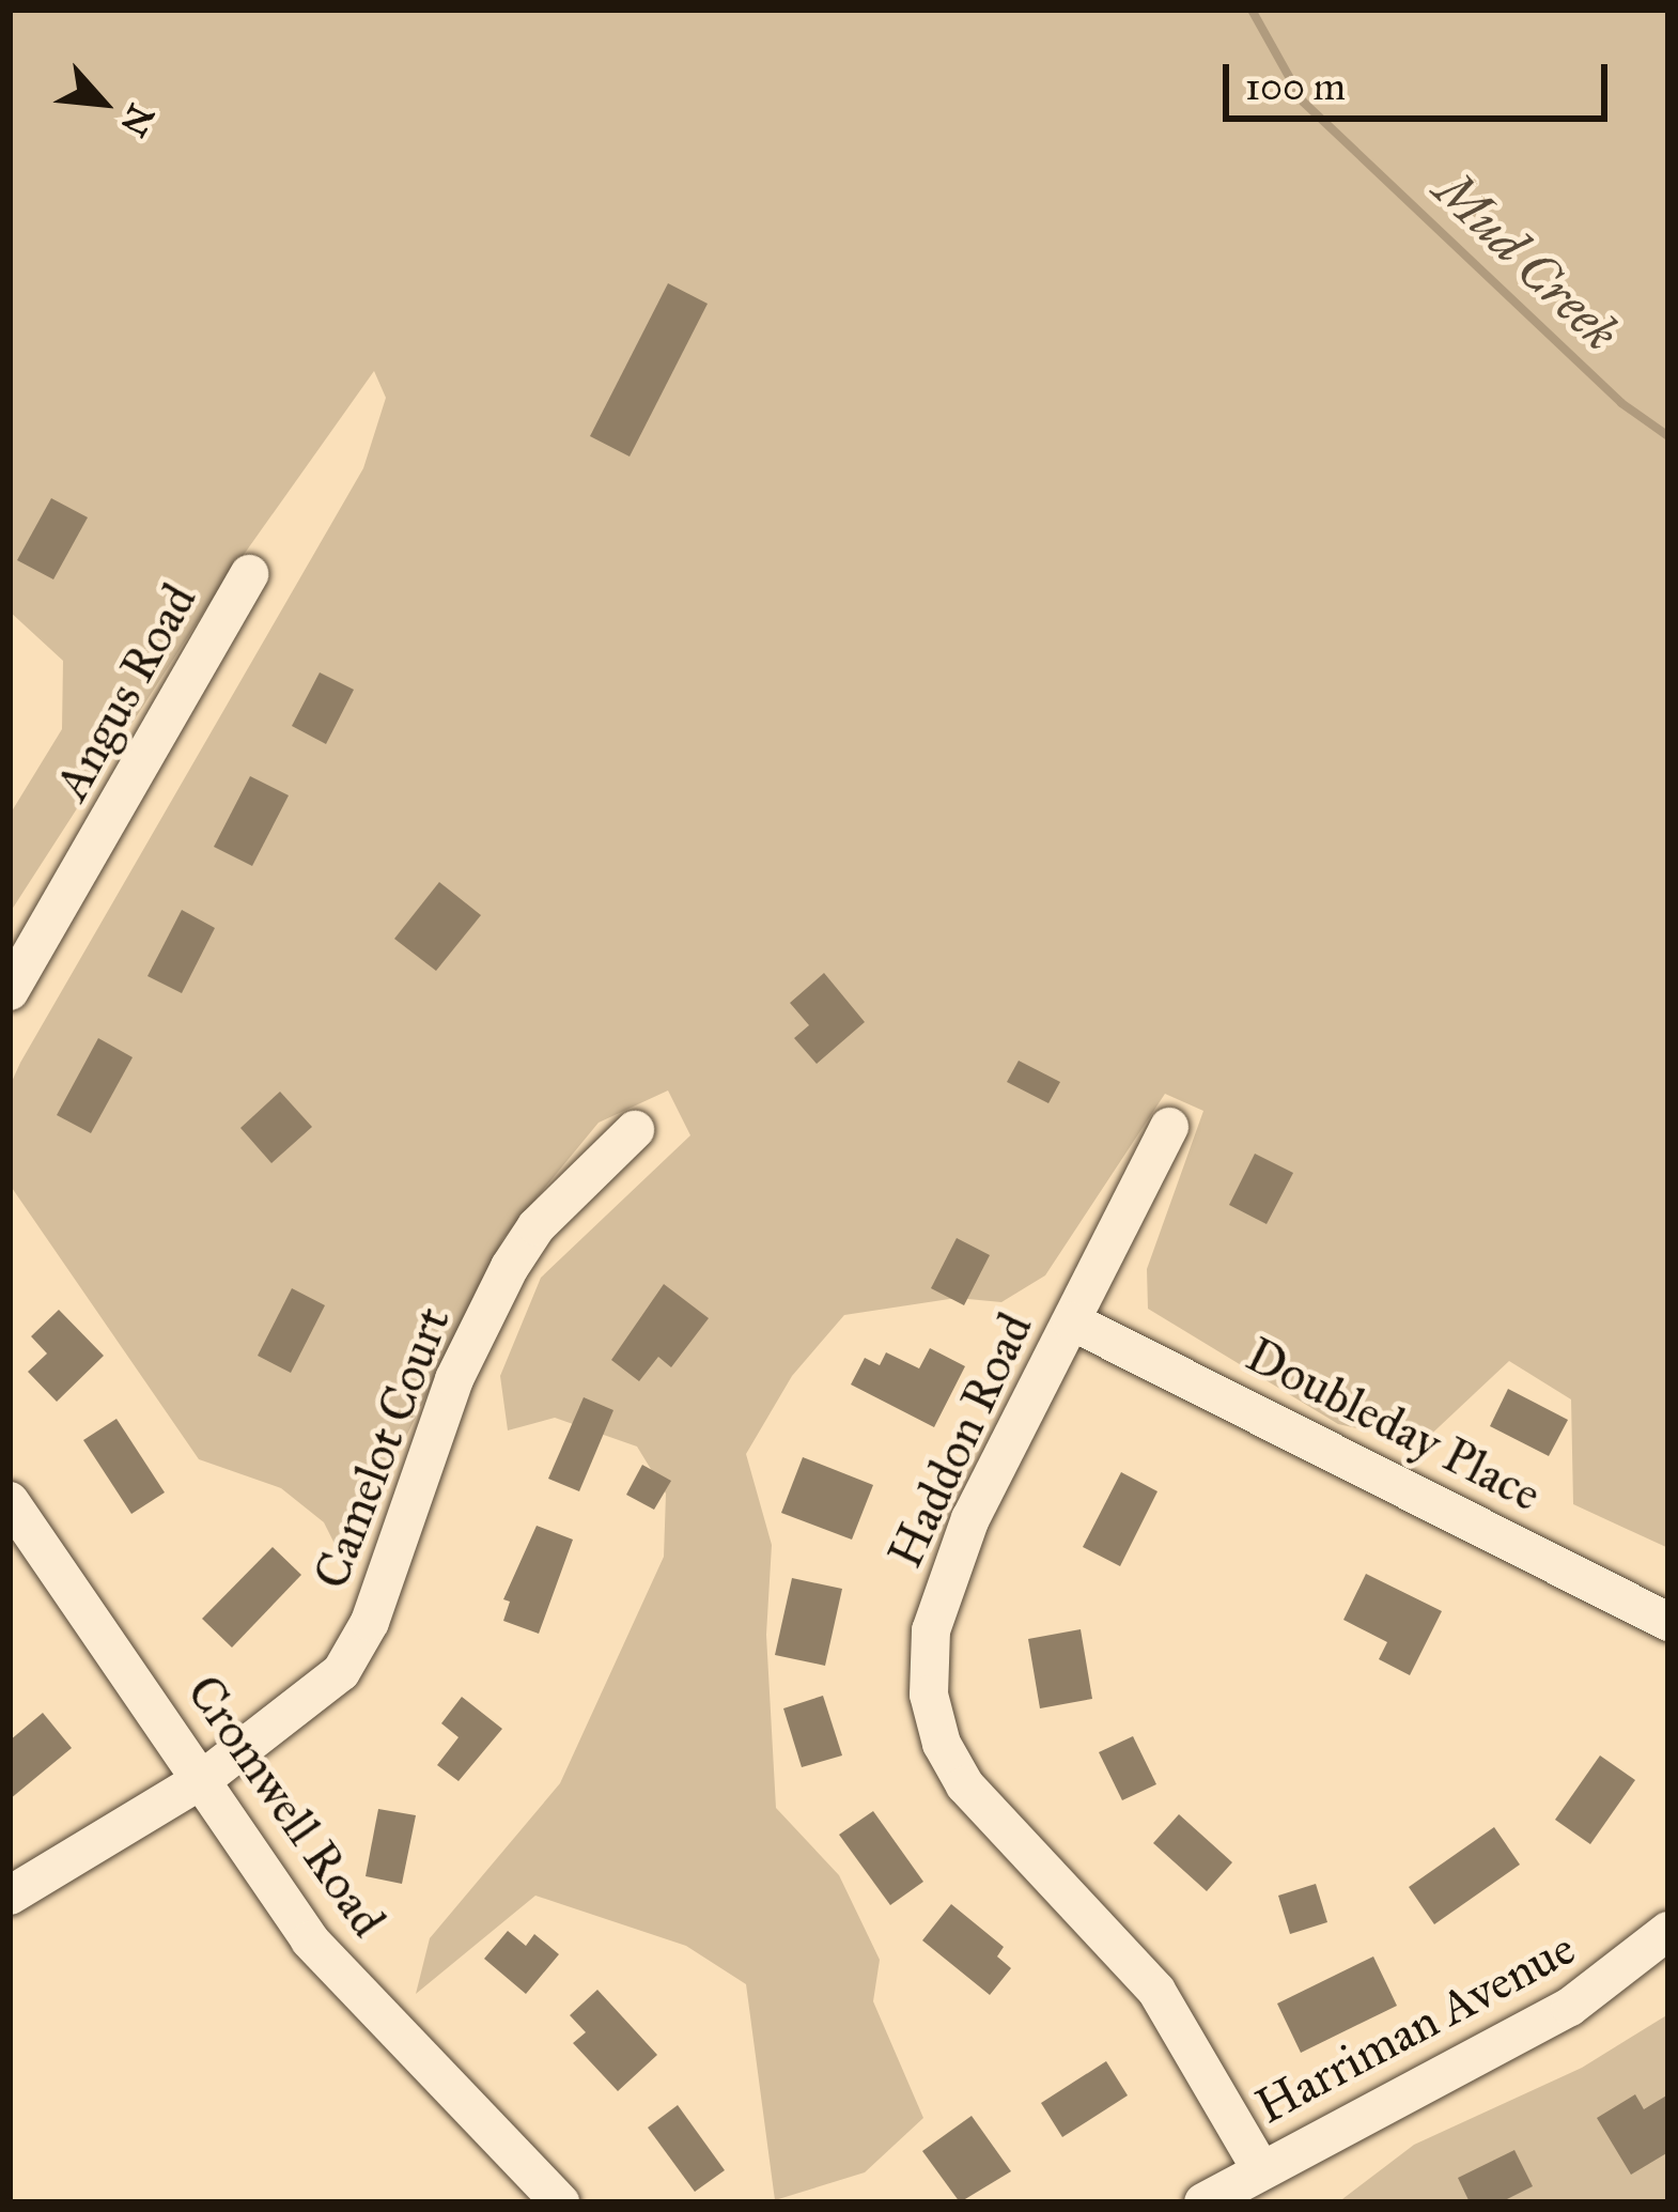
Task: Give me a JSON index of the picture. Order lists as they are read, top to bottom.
{
  "streets": {
    "street": [
      "Angus Road",
      "Doubleday Place",
      "Haddon Road",
      "Camelot Court",
      "Cromwell Road",
      "Harriman Avenue"
    ]
  },
  "crossings": [
    ["Doubleday Place", "Haddon Road"],
    ["Haddon Road", "Harriman Avenue"],
    ["Camelot Court", "Cromwell Road"]
  ],
  "water": ["Mud Creek"],
  "scale_bar": "100 m",
  "north": "bottom right"
}
